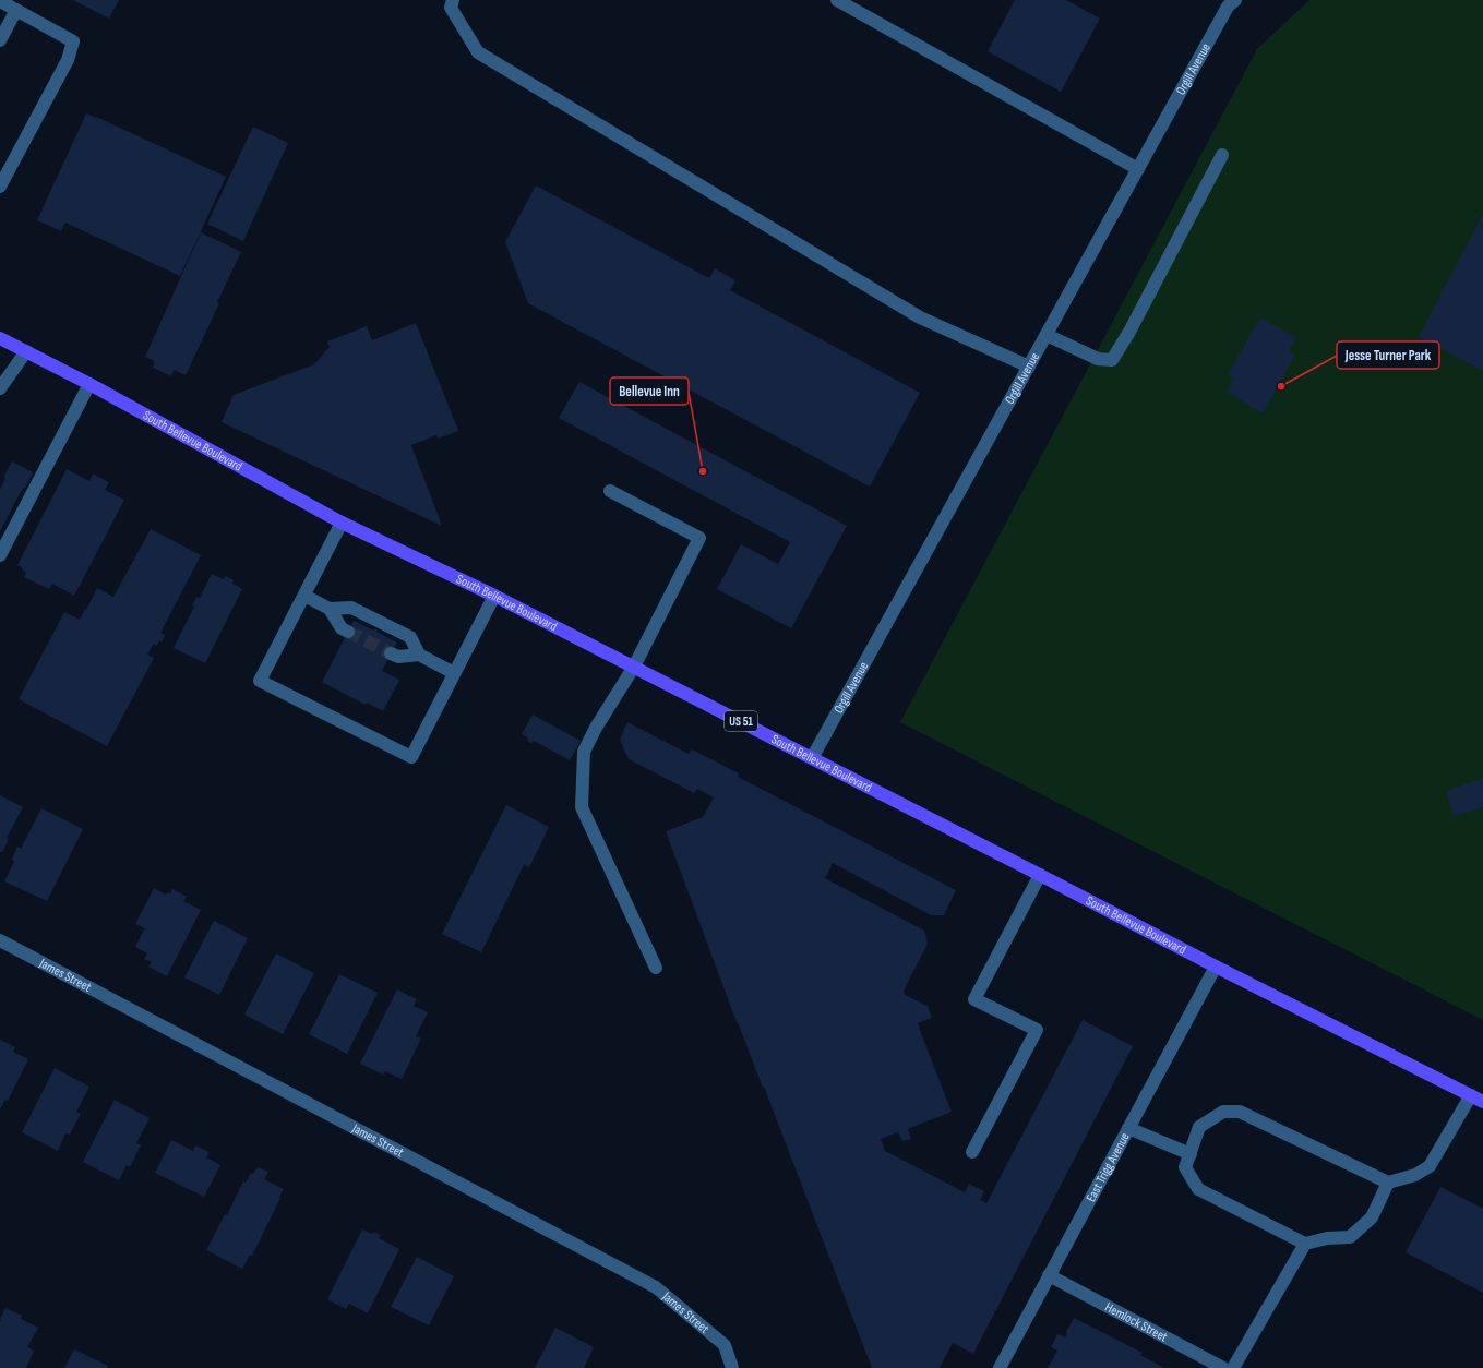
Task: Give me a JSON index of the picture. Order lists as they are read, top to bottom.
{
  "streets": {
    "main road": ["South Bellevue Boulevard", "US 51"],
    "street": [
      "Orgill Avenue",
      "James Street",
      "East Trigg Avenue",
      "Hemlock Street"
    ]
  },
  "crossings": [
    ["Orgill Avenue", "South Bellevue Boulevard"],
    ["South Bellevue Boulevard", "East Trigg Avenue"],
    ["East Trigg Avenue", "Hemlock Street"]
  ],
  "places": ["Jesse Turner Park", "Bellevue Inn"]
}
